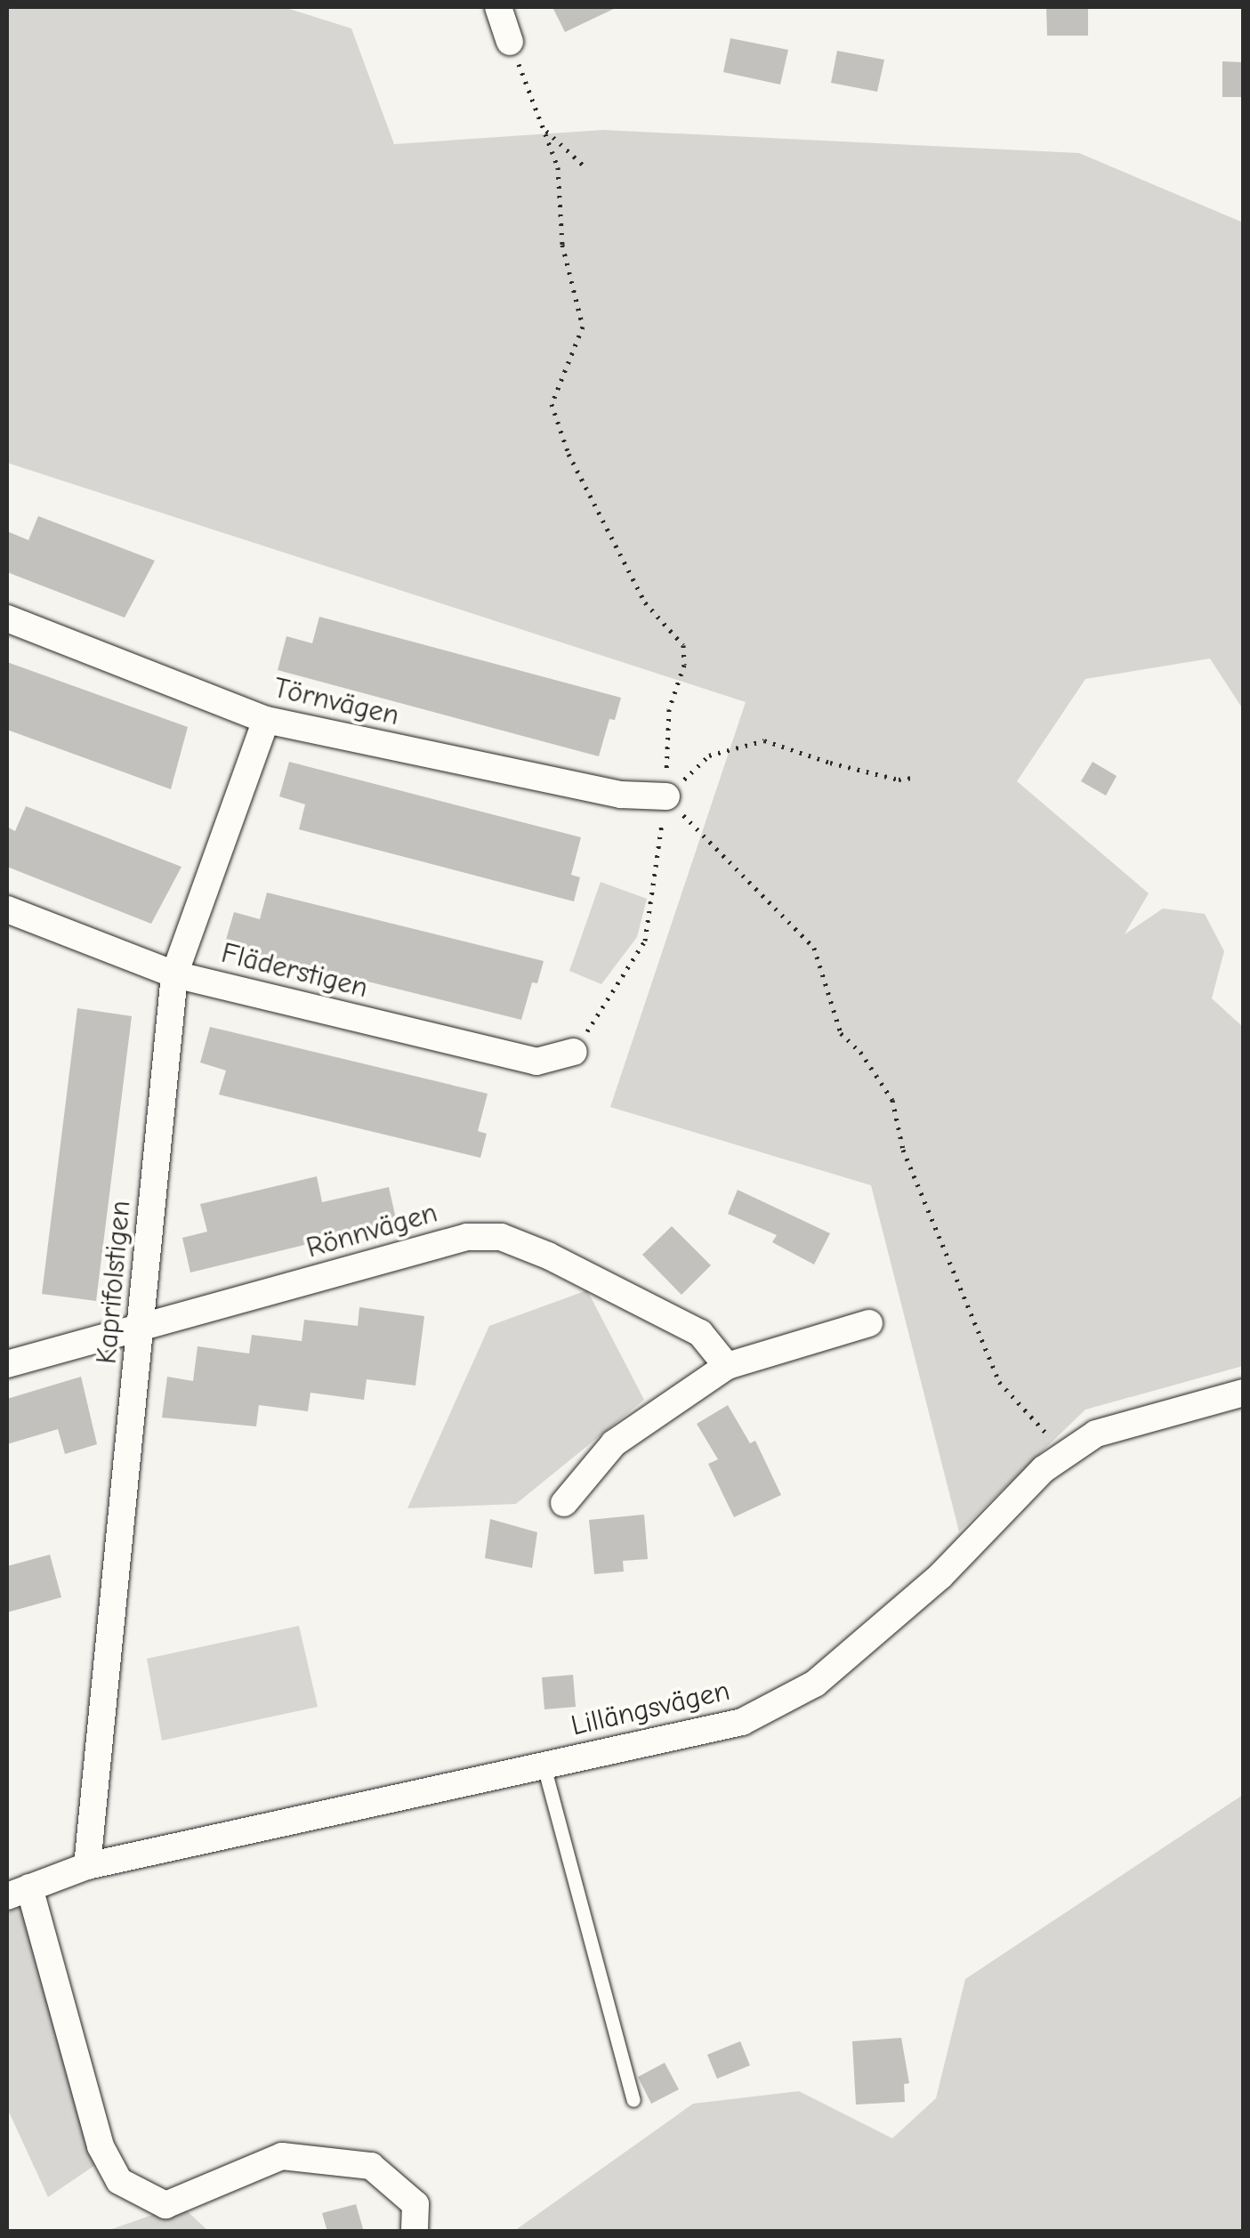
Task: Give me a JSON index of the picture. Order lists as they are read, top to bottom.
{
  "streets": {
    "street": [
      "Törnvägen",
      "Fläderstigen",
      "Rönnvägen",
      "Kaprifolstigen",
      "Lillängsvägen"
    ]
  },
  "crossings": [
    ["Törnvägen", "Kaprifolstigen"],
    ["Fläderstigen", "Kaprifolstigen"],
    ["Rönnvägen", "Kaprifolstigen"],
    ["Kaprifolstigen", "Lillängsvägen"]
  ]
}
